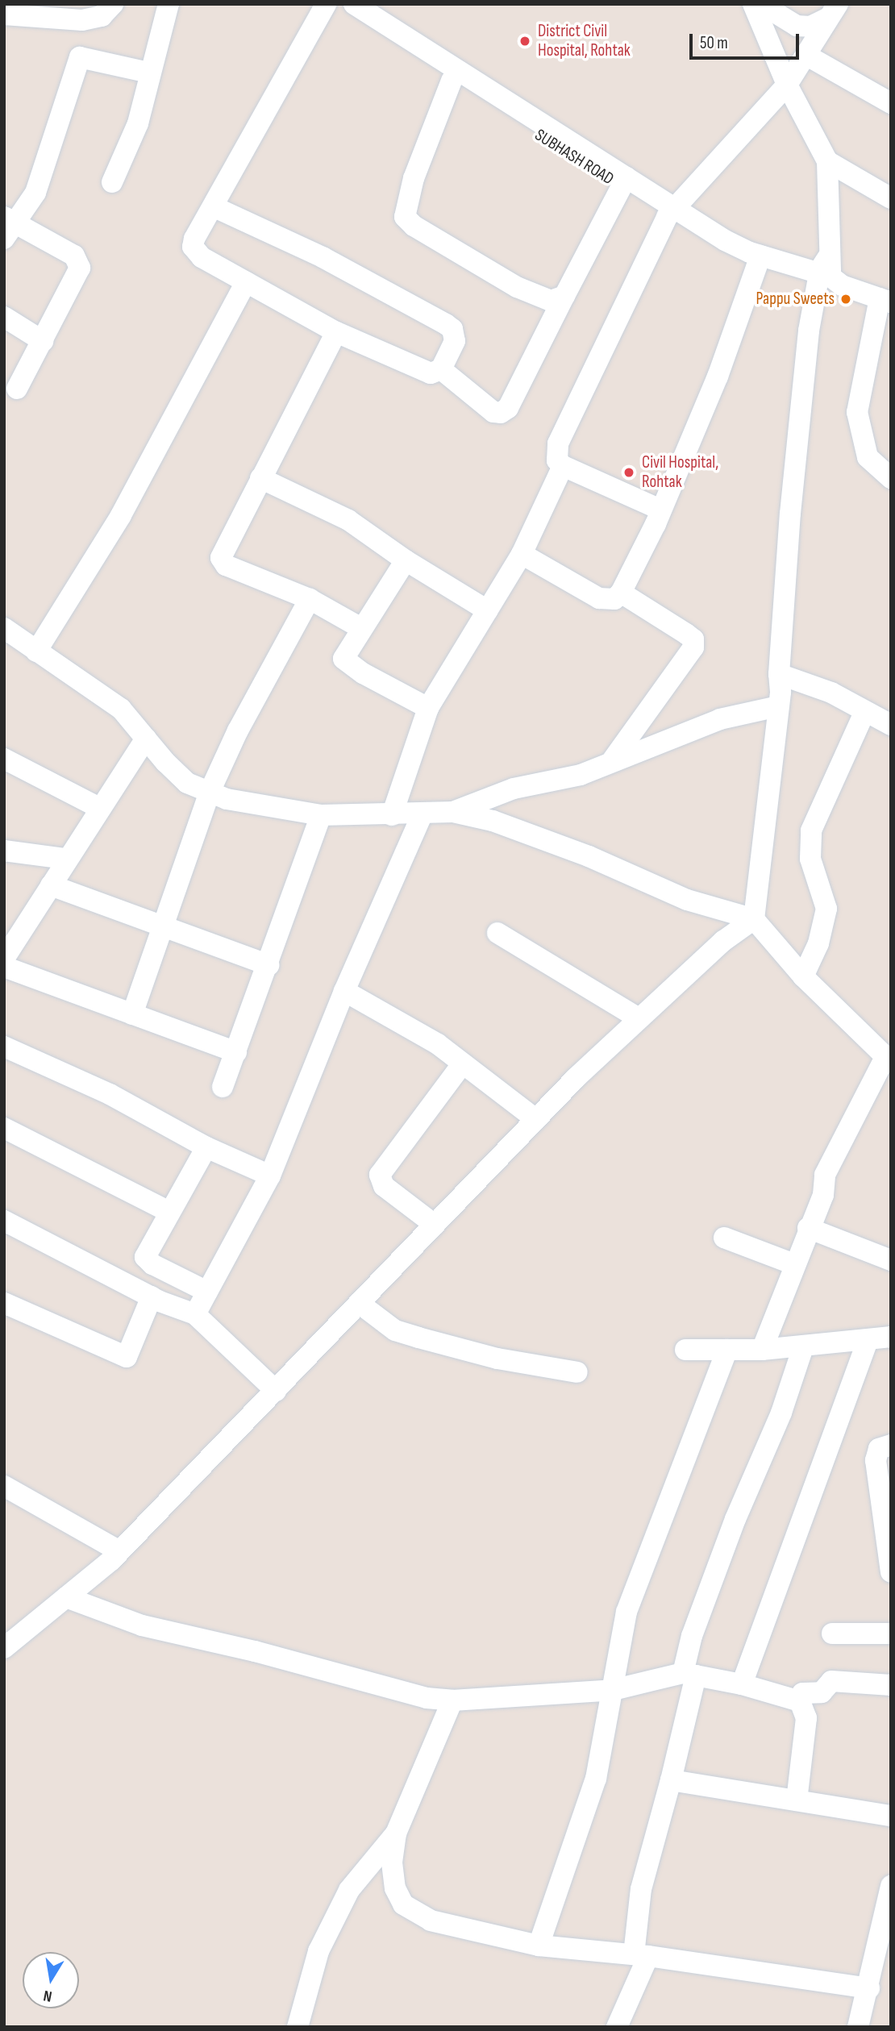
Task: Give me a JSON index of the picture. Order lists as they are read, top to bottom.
{
  "streets": {
    "street": ["SUBHASH ROAD"]
  },
  "places": ["District Civil Hospital, Rohtak", "Pappu Sweets", "Civil Hospital, Rohtak"],
  "scale_bar": "50 m",
  "north": "bottom"
}
